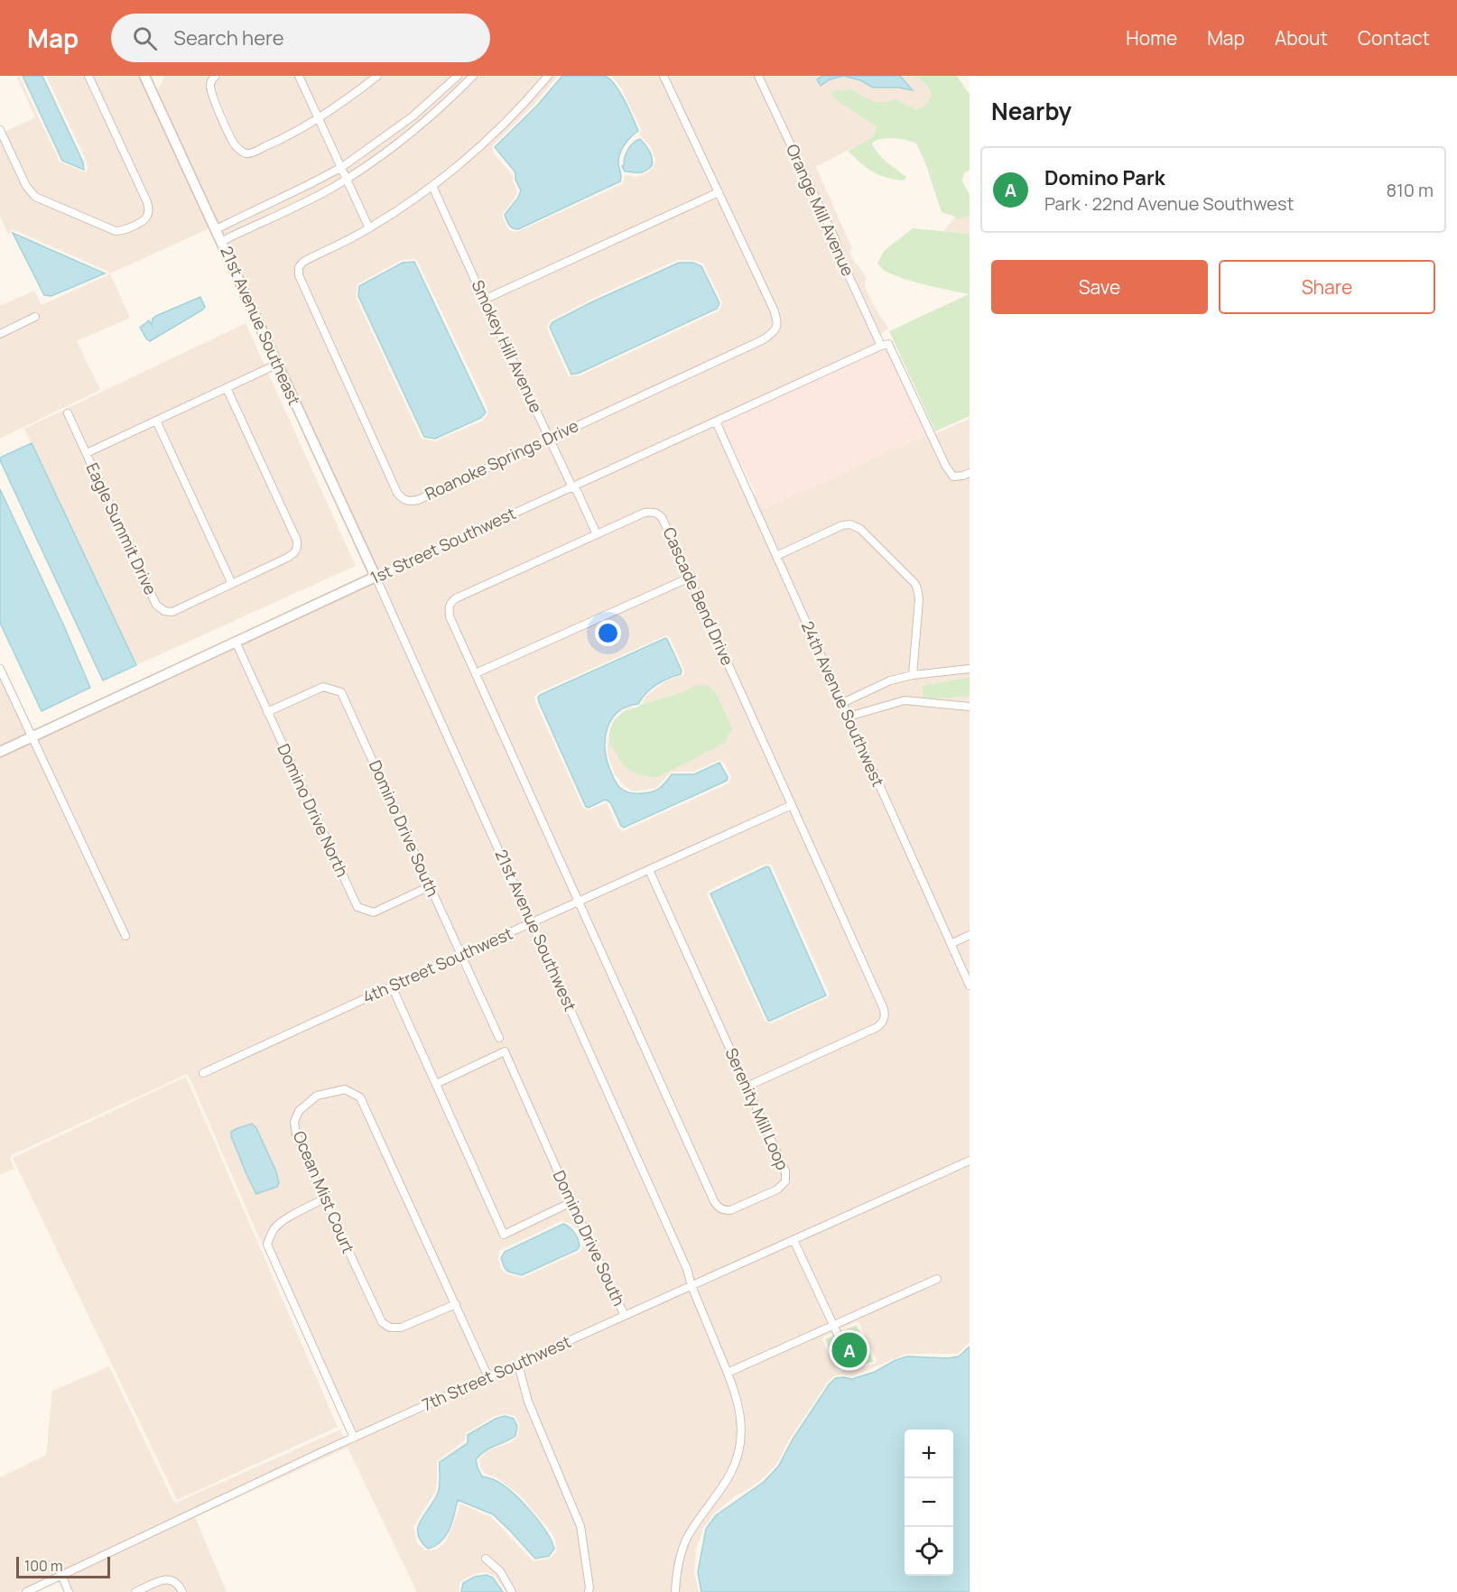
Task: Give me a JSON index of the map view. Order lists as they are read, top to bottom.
{
  "streets": {
    "street": [
      "Orange Mill Avenue",
      "21st Avenue Southeast",
      "Smokey Hill Avenue",
      "Roanoke Springs Drive",
      "Eagle Summit Drive",
      "1st Street Southwest",
      "Cascade Bend Drive",
      "24th Avenue Southwest",
      "Domino Drive North",
      "Domino Drive South",
      "21st Avenue Southwest",
      "4th Street Southwest",
      "Serenity Mill Loop",
      "Ocean Mist Court",
      "7th Street Southwest"
    ]
  },
  "crossings": [
    ["Orange Mill Avenue", "1st Street Southwest"],
    ["21st Avenue Southeast", "1st Street Southwest"],
    ["21st Avenue Southeast", "21st Avenue Southwest"],
    ["Smokey Hill Avenue", "Roanoke Springs Drive"],
    ["Smokey Hill Avenue", "1st Street Southwest"],
    ["Smokey Hill Avenue", "Cascade Bend Drive"],
    ["1st Street Southwest", "24th Avenue Southwest"],
    ["1st Street Southwest", "Domino Drive North"],
    ["1st Street Southwest", "21st Avenue Southwest"],
    ["Cascade Bend Drive", "4th Street Southwest"],
    ["Cascade Bend Drive", "Serenity Mill Loop"],
    ["Domino Drive North", "Domino Drive South"],
    ["Domino Drive South", "4th Street Southwest"],
    ["Domino Drive South", "7th Street Southwest"],
    ["21st Avenue Southwest", "4th Street Southwest"],
    ["21st Avenue Southwest", "7th Street Southwest"],
    ["4th Street Southwest", "Serenity Mill Loop"],
    ["Ocean Mist Court", "7th Street Southwest"]
  ],
  "scale_bar": "100 m",
  "page": {
    "header": "Map",
    "search": "Search here",
    "nav": [
      "Home",
      "Map",
      "About",
      "Contact"
    ],
    "heading": "Nearby",
    "list": [
      {
        "mark": "A",
        "name": "Domino Park",
        "note": "Park · 22nd Avenue Southwest",
        "value": "810 m"
      }
    ],
    "buttons": ["Save", "Share"],
    "pins": "A",
    "map_buttons": ["+", "−"],
    "scale": "100 m"
  }
}
